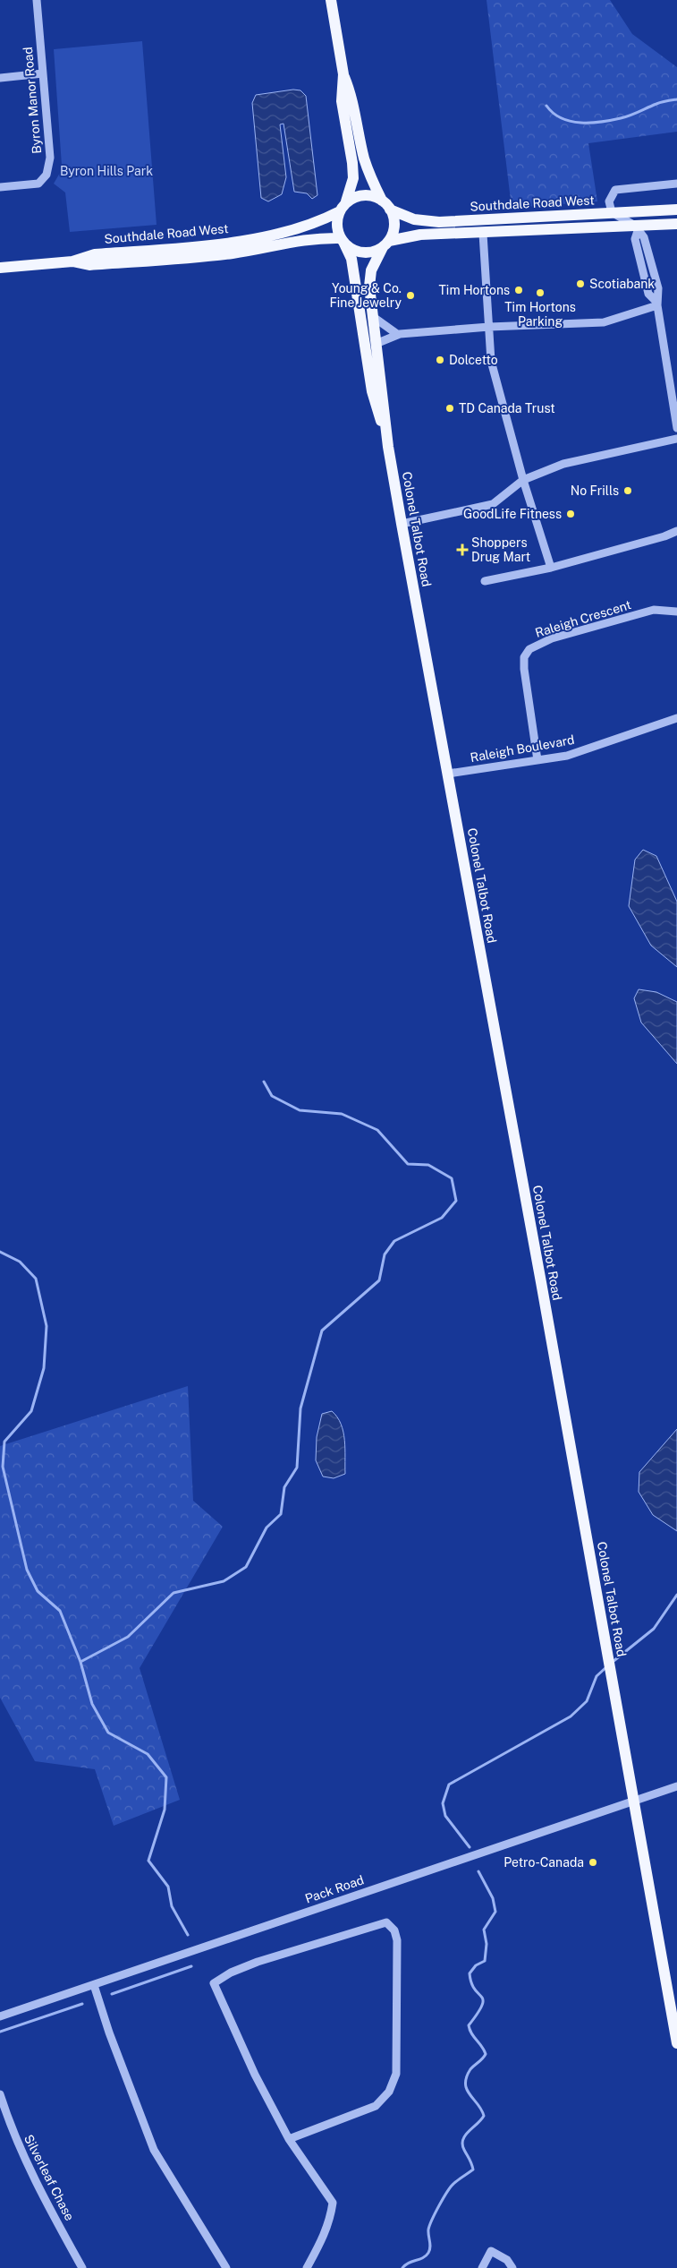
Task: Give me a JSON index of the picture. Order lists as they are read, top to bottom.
{
  "streets": {
    "main road": ["Southdale Road West", "Colonel Talbot Road"],
    "street": [
      "Byron Manor Road",
      "Raleigh Crescent",
      "Raleigh Boulevard",
      "Pack Road",
      "Silverleaf Chase"
    ]
  },
  "crossings": [
    ["Southdale Road West", "Colonel Talbot Road"],
    ["Colonel Talbot Road", "Raleigh Boulevard"],
    ["Colonel Talbot Road", "Pack Road"],
    ["Raleigh Crescent", "Raleigh Boulevard"]
  ],
  "parks": ["Byron Hills Park"],
  "places": {
    "other": [
      "Scotiabank",
      "Tim Hortons",
      "Tim Hortons Parking",
      "Young & Co. Fine Jewelry",
      "Dolcetto",
      "TD Canada Trust",
      "No Frills",
      "GoodLife Fitness",
      "Petro-Canada"
    ],
    "health": ["Shoppers Drug Mart"]
  }
}
